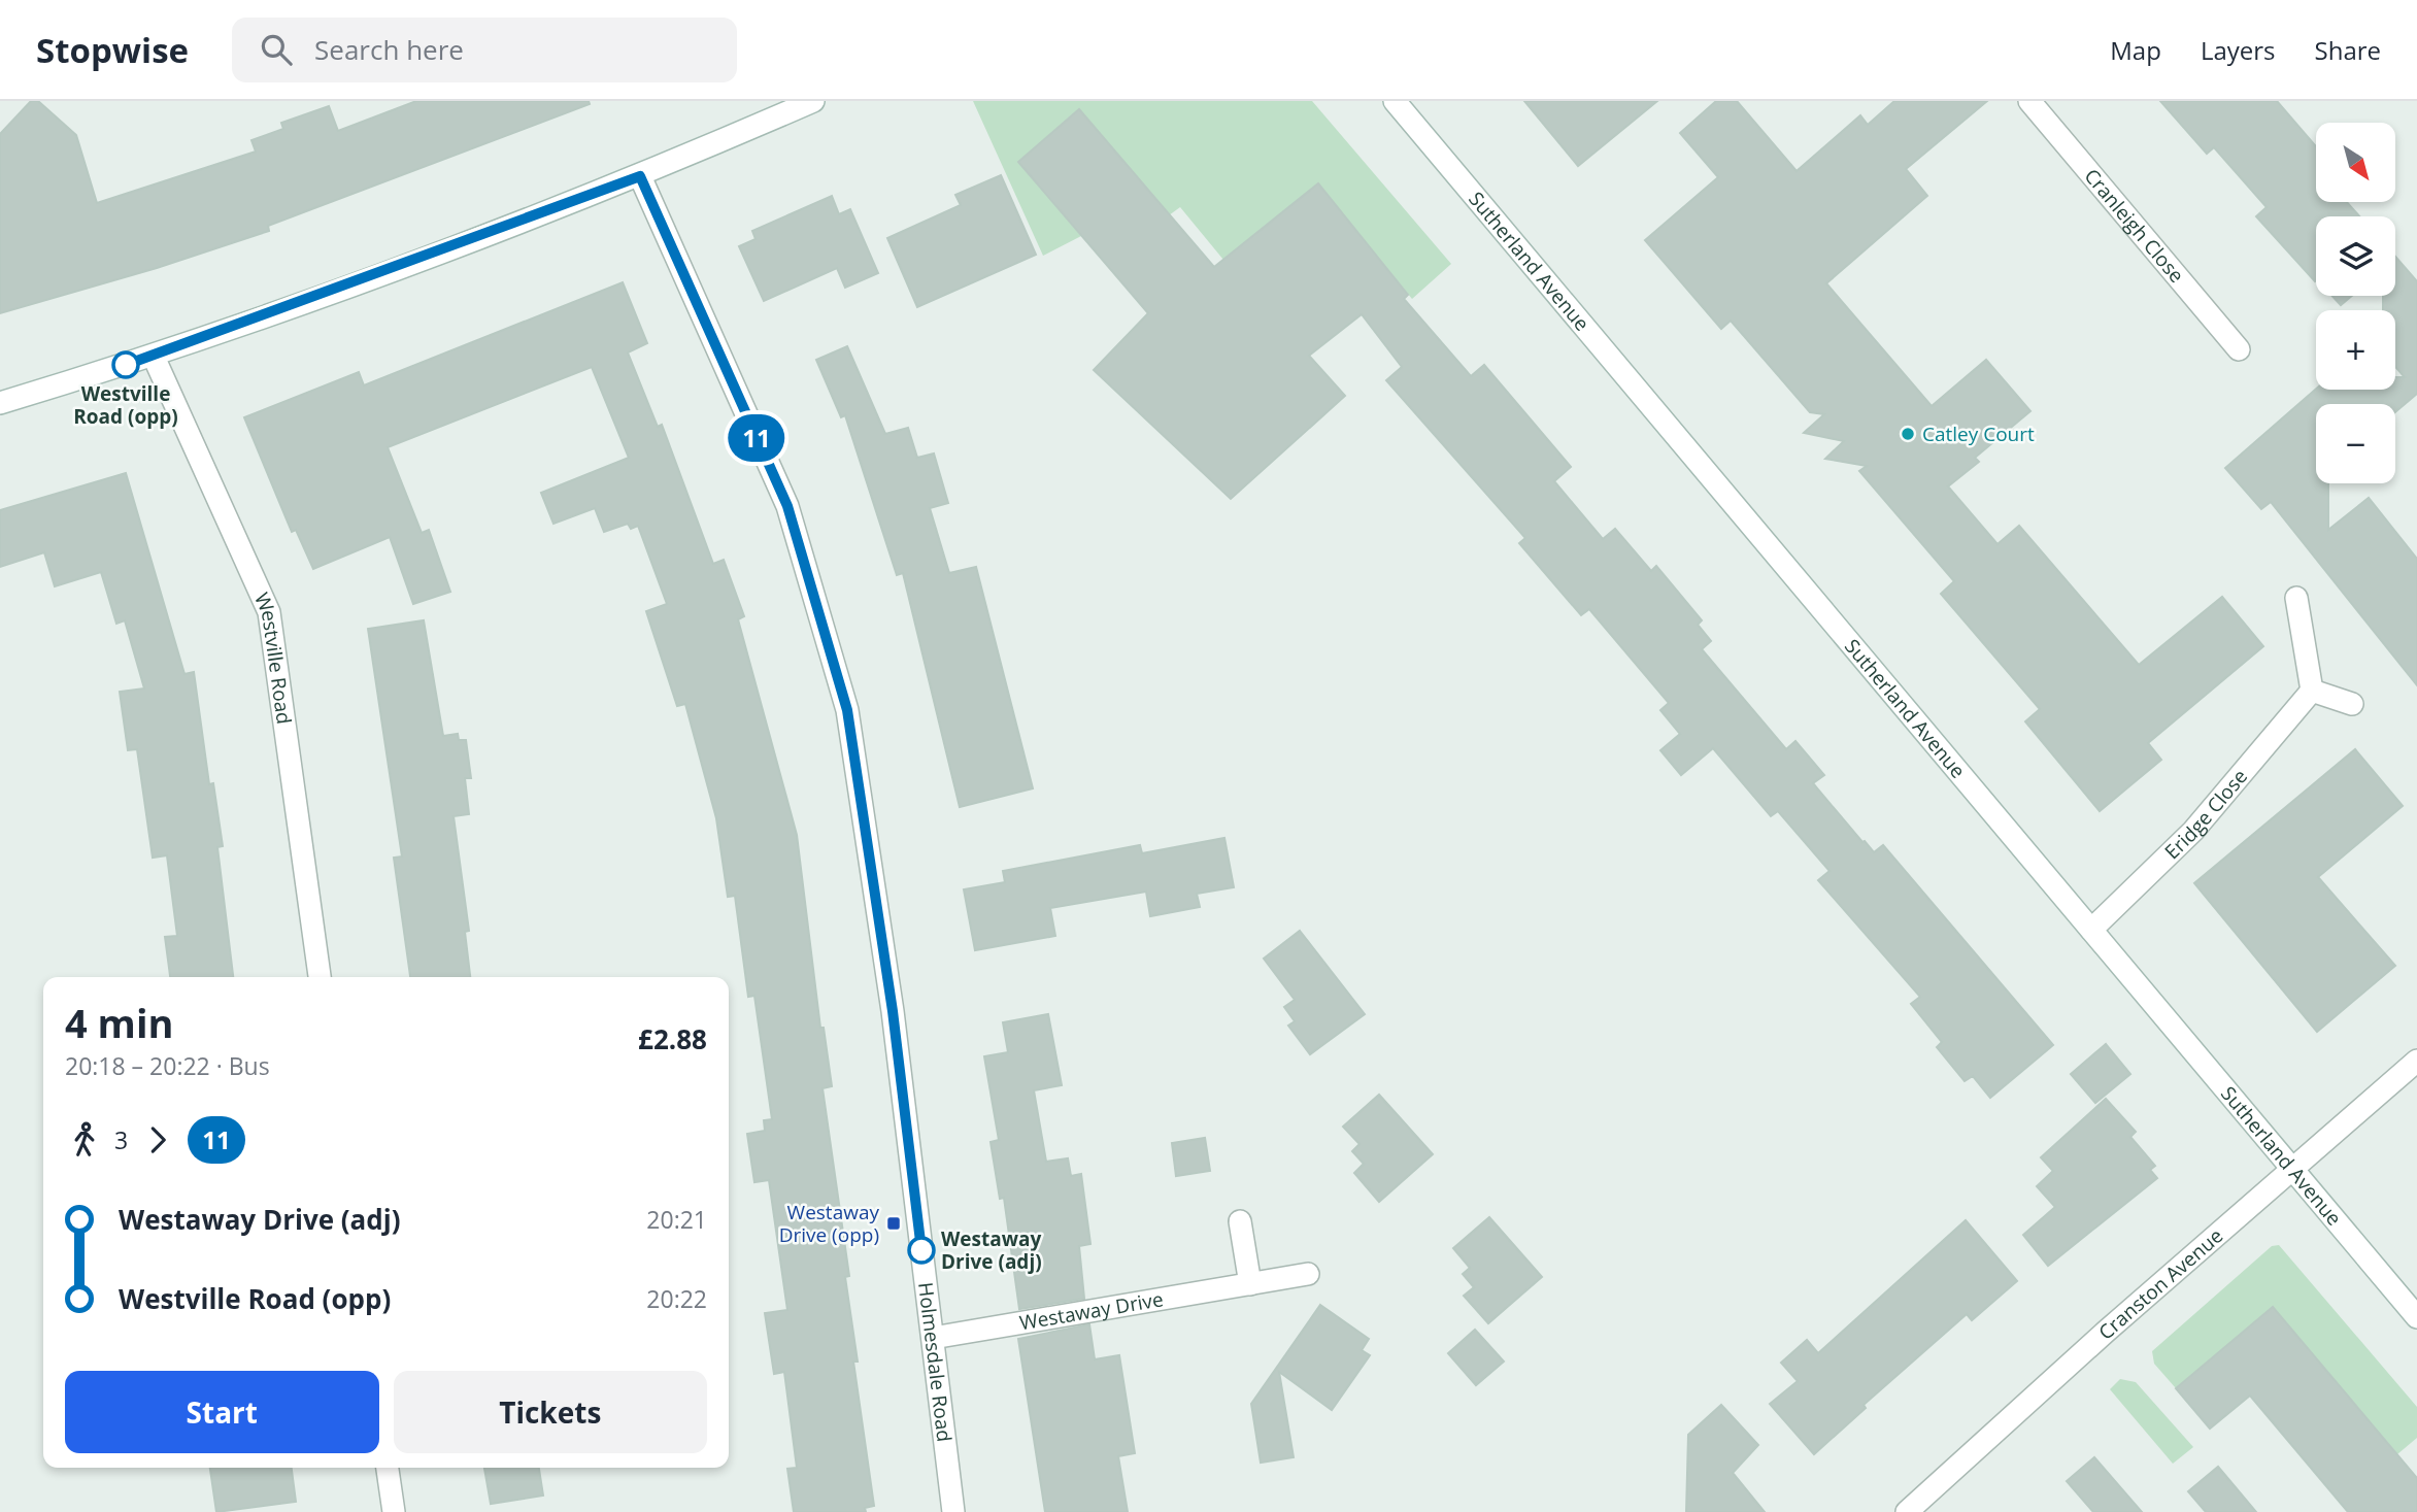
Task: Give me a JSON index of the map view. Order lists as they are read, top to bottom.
{
  "streets": {
    "street": [
      "Cranleigh Close",
      "Sutherland Avenue",
      "Westville Road",
      "Eridge Close",
      "Cranston Avenue",
      "Westaway Drive",
      "Holmesdale Road"
    ]
  },
  "crossings": [
    ["Sutherland Avenue", "Eridge Close"],
    ["Sutherland Avenue", "Cranston Avenue"],
    ["Westaway Drive", "Holmesdale Road"]
  ],
  "places": {
    "other": ["Westville Road (opp)", "Catley Court", "Westaway Drive (adj)"],
    "transit": ["Westaway Drive (opp)"]
  },
  "lines": ["bus line 11"],
  "north": "bottom right",
  "page": {
    "header": "Stopwise",
    "search": "Search here",
    "nav": ["Map", "Layers", "Share"],
    "on_map": "11",
    "map_buttons": ["+", "−"],
    "heading": ["4 min", "20:18 – 20:22 · Bus", "£2.88"],
    "legs": ["3", "11"],
    "list": [
      {
        "name": "Westaway Drive (adj)",
        "value": "20:21"
      },
      {
        "name": "Westville Road (opp)",
        "value": "20:22"
      }
    ],
    "buttons": ["Start", "Tickets"]
  }
}
